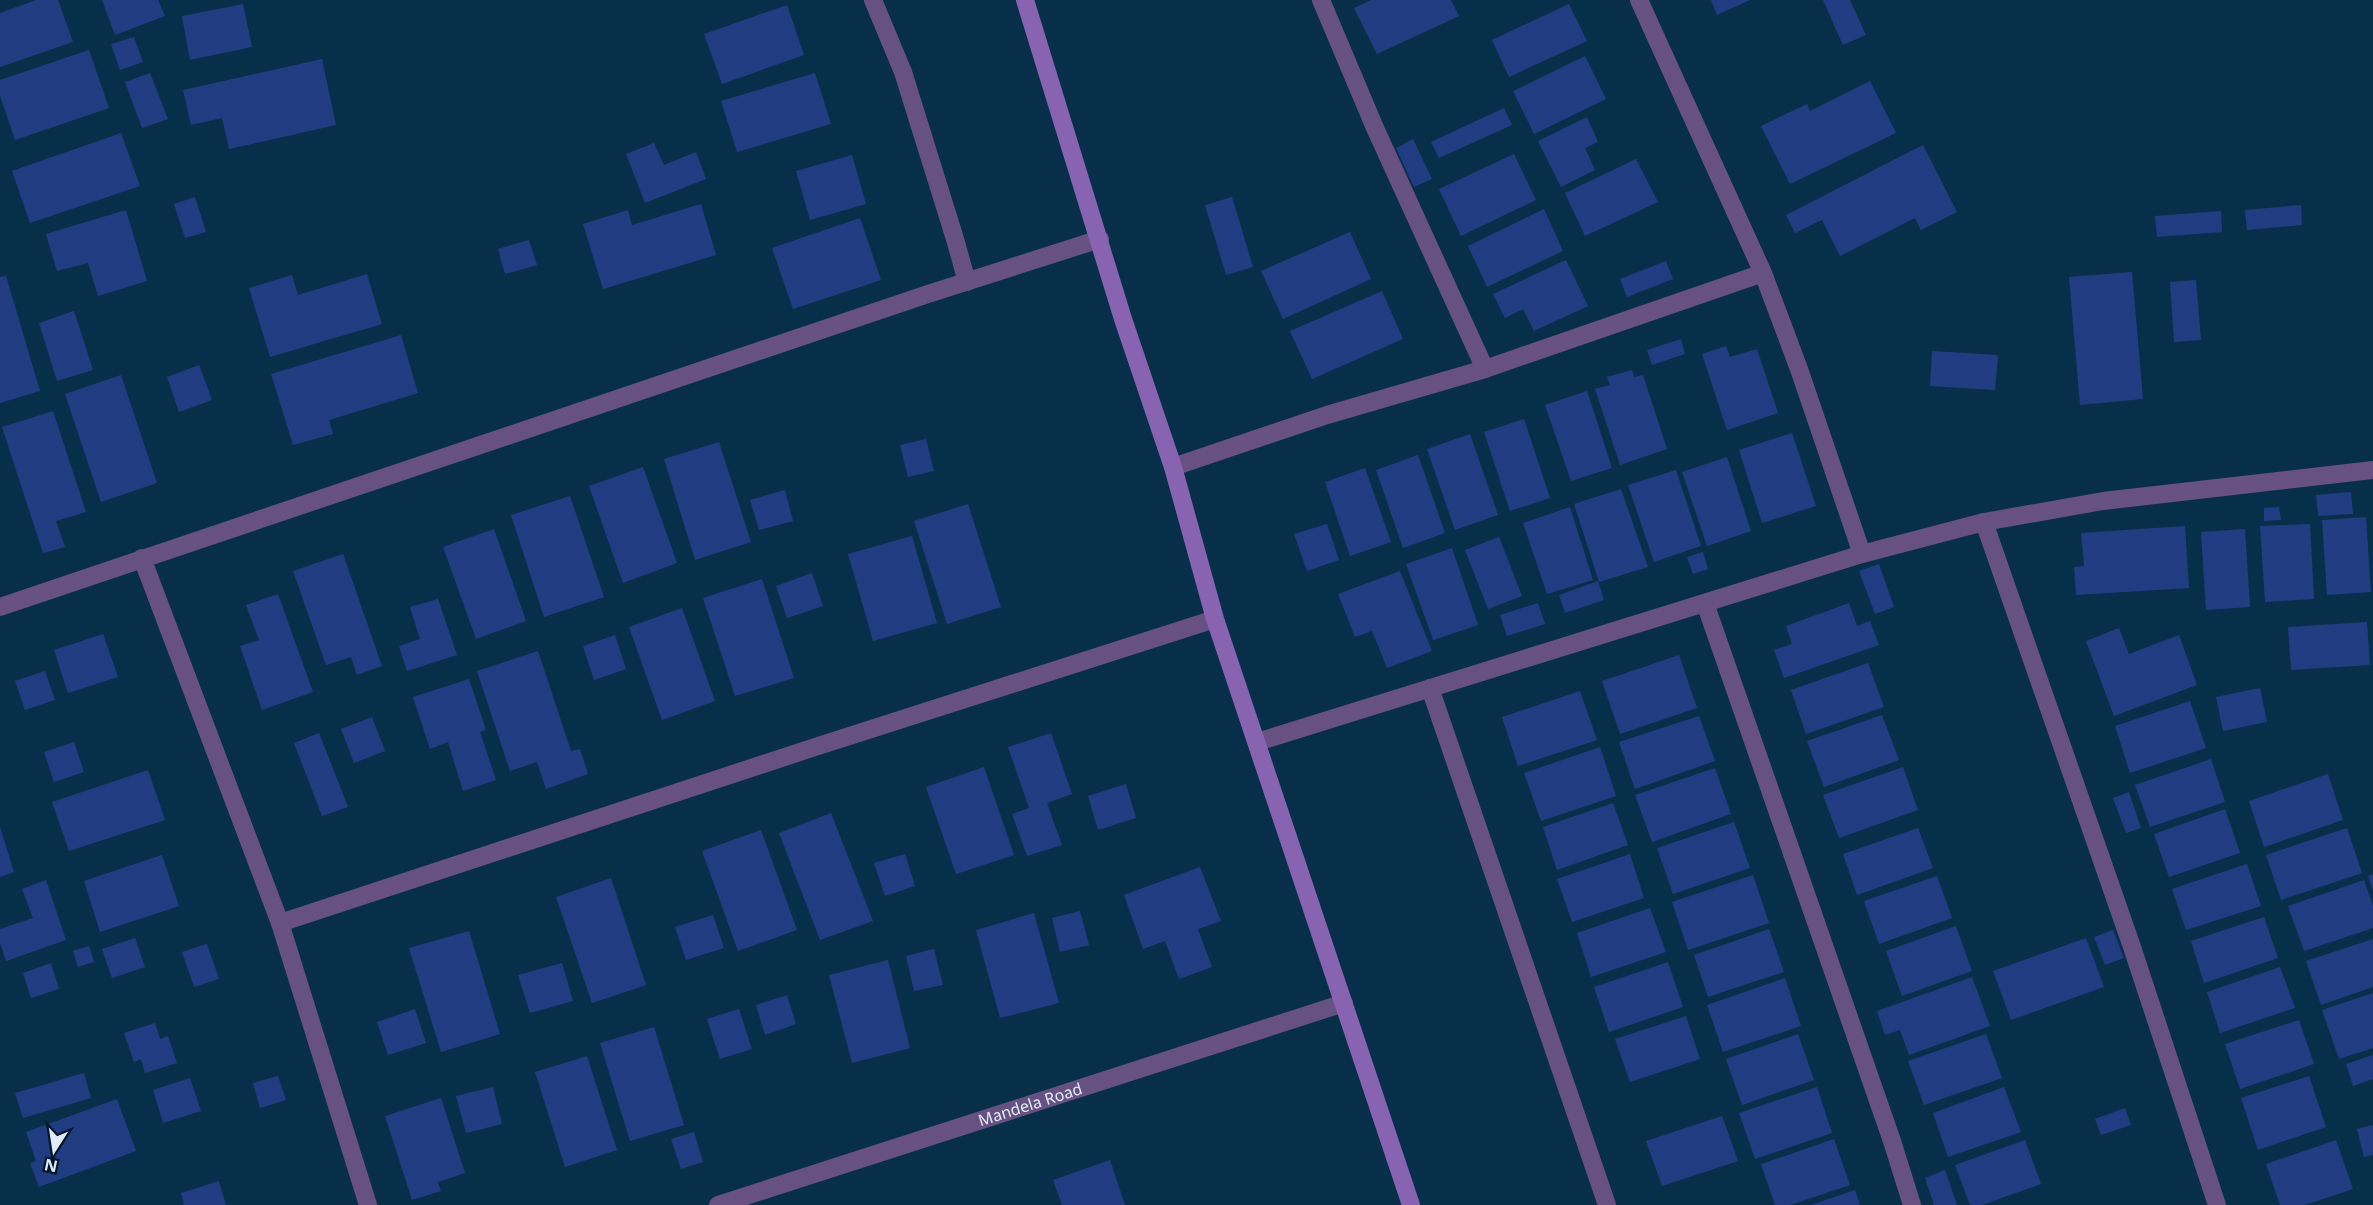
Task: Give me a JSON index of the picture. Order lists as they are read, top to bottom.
{
  "streets": {
    "street": ["Mandela Road"]
  },
  "north": "bottom"
}
